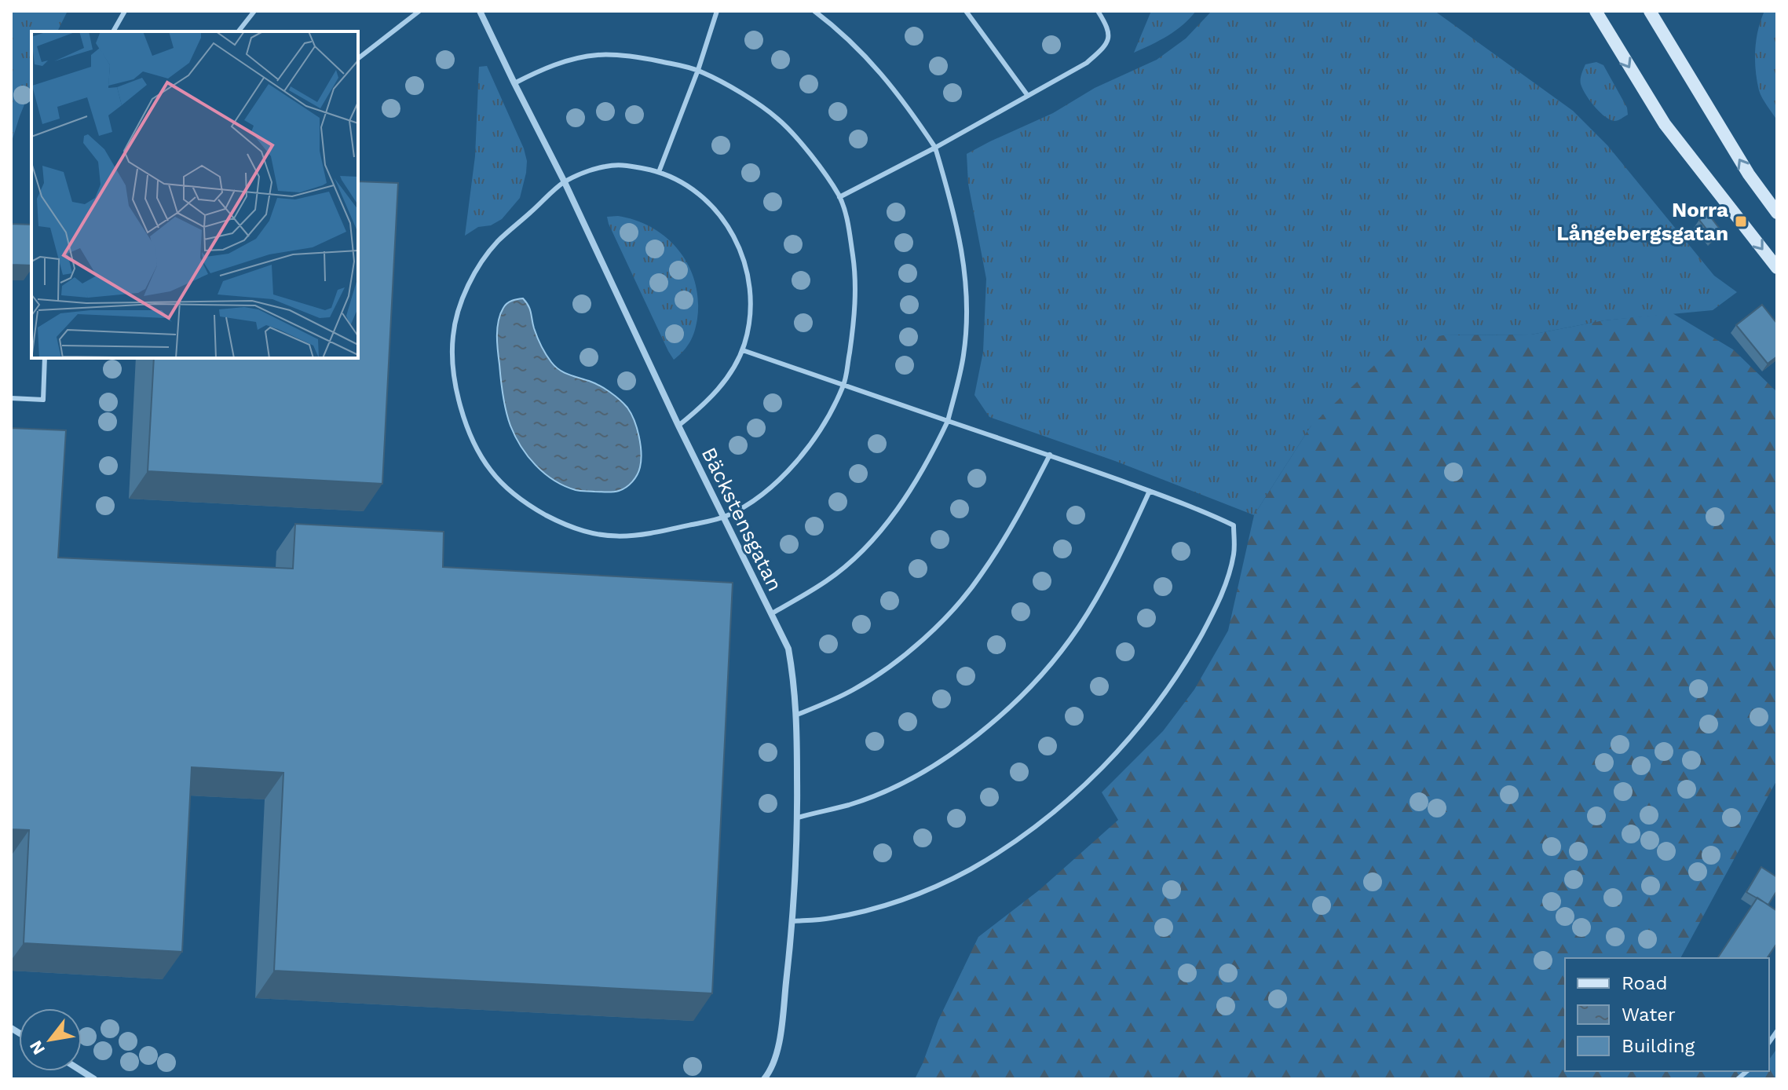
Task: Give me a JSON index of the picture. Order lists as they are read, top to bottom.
{
  "streets": {
    "street": ["Bäckstensgatan"]
  },
  "places": {
    "transit": ["Norra Långebergsgatan"]
  },
  "legend": ["Road", "Water", "Building"],
  "north": "bottom left"
}
